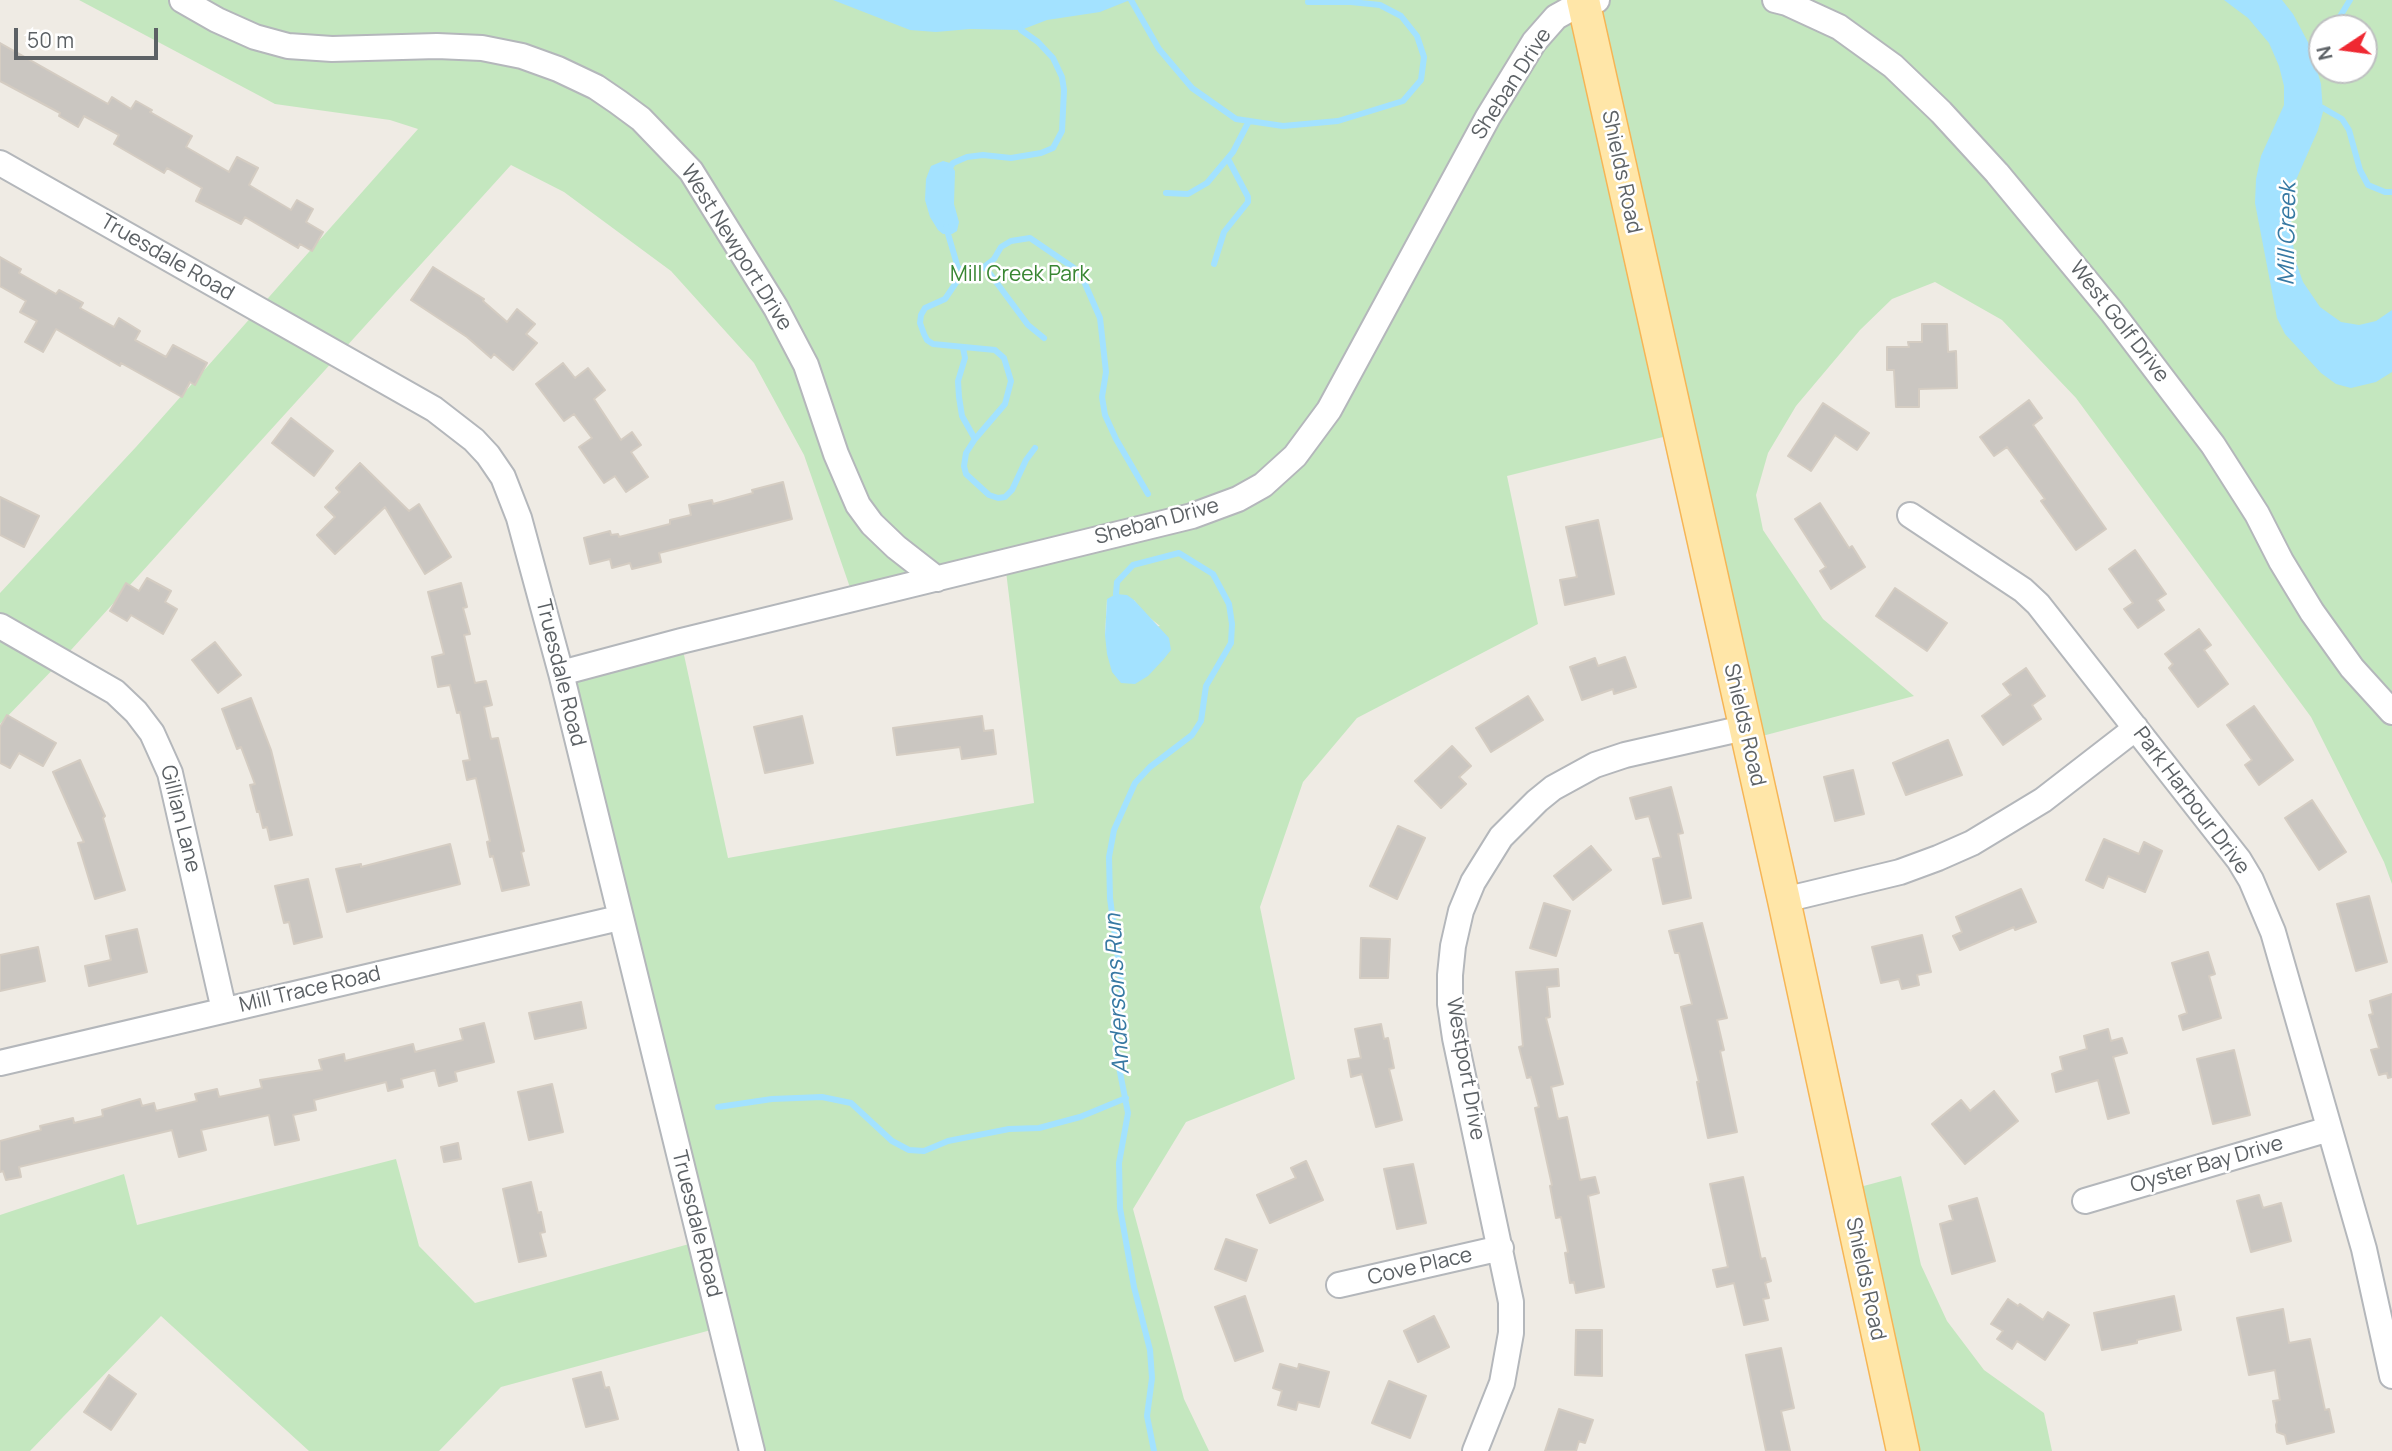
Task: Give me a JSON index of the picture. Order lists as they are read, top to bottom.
{
  "streets": {
    "main road": ["Shields Road"],
    "street": [
      "Sheban Drive",
      "West Newport Drive",
      "Truesdale Road",
      "West Golf Drive",
      "Park Harbour Drive",
      "Gillian Lane",
      "Mill Trace Road",
      "Westport Drive",
      "Oyster Bay Drive",
      "Cove Place"
    ]
  },
  "crossings": [
    ["Sheban Drive", "Shields Road"],
    ["Sheban Drive", "West Newport Drive"],
    ["Sheban Drive", "Truesdale Road"],
    ["Shields Road", "Westport Drive"],
    ["Truesdale Road", "Mill Trace Road"],
    ["Park Harbour Drive", "Oyster Bay Drive"],
    ["Gillian Lane", "Mill Trace Road"],
    ["Westport Drive", "Cove Place"]
  ],
  "water": ["Mill Creek", "Andersons Run"],
  "parks": ["Mill Creek Park"],
  "scale_bar": "50 m",
  "north": "left"
}
